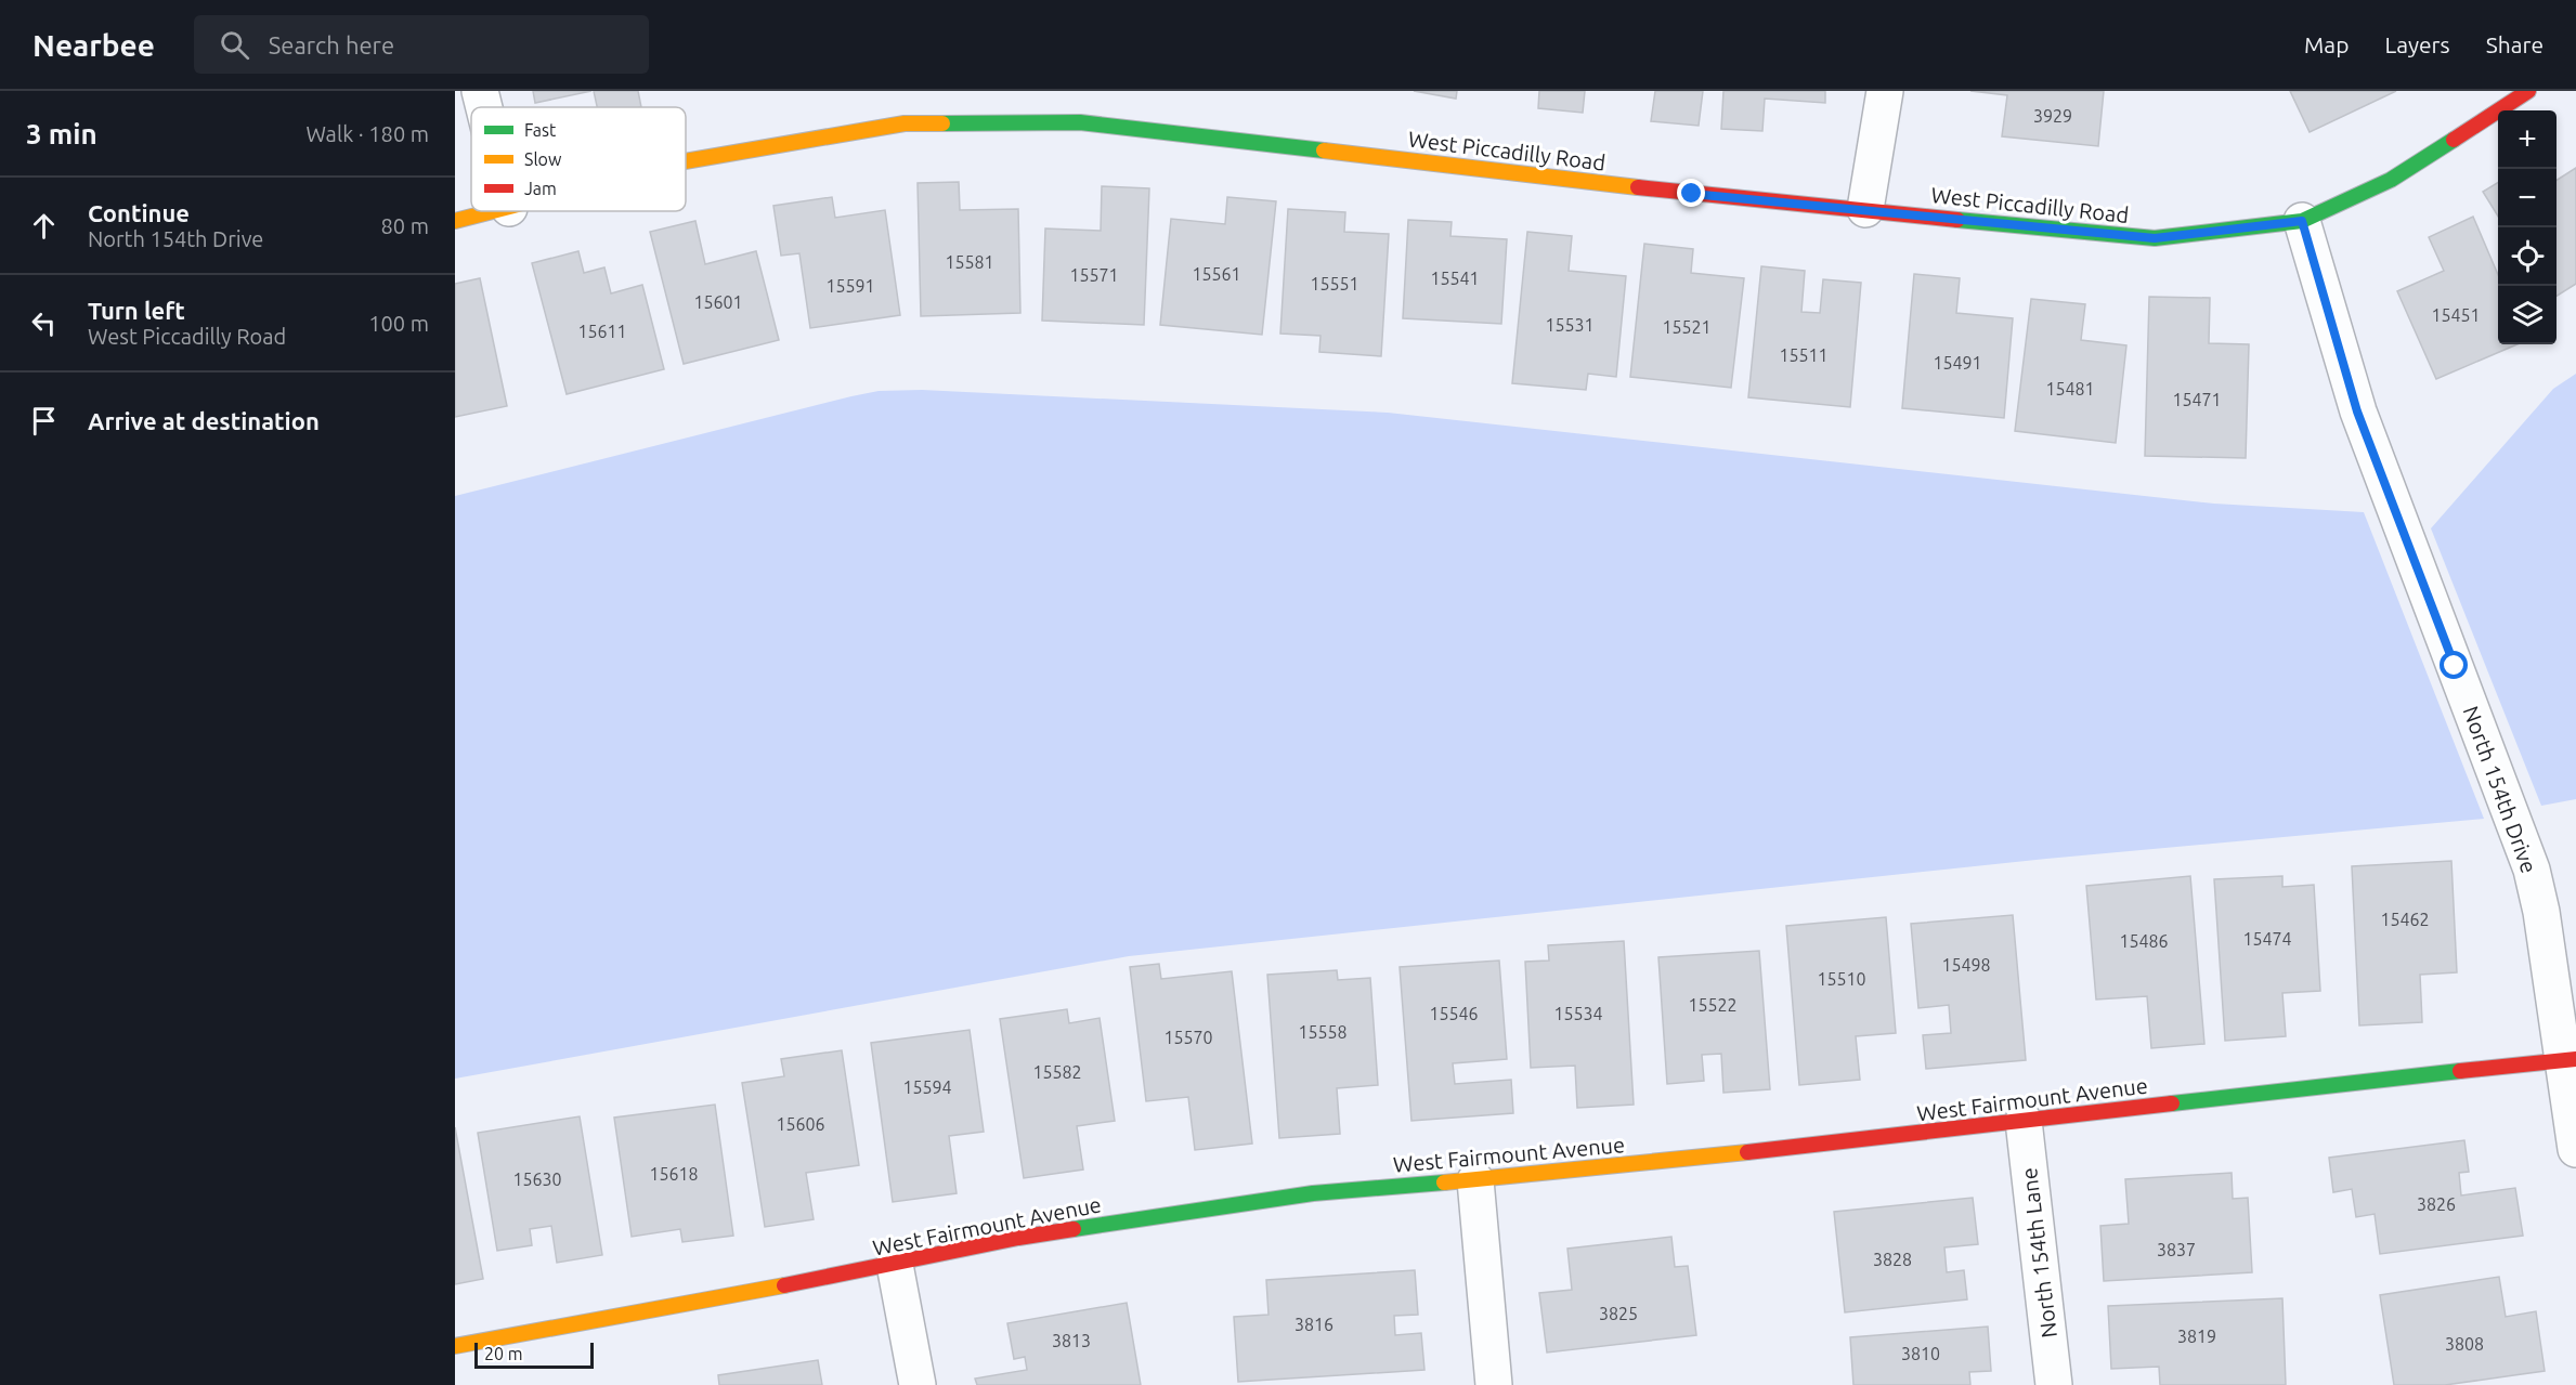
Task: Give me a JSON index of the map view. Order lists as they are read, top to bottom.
{
  "streets": {
    "street": [
      "West Piccadilly Road",
      "North 154th Drive",
      "West Fairmount Avenue",
      "North 154th Lane"
    ]
  },
  "crossings": [
    ["West Piccadilly Road", "North 154th Drive"],
    ["North 154th Drive", "West Fairmount Avenue"],
    ["West Fairmount Avenue", "North 154th Lane"]
  ],
  "house_numbers": [
    "3929",
    "15581",
    "15561",
    "15571",
    "15541",
    "15551",
    "15591",
    "15601",
    "15451",
    "15531",
    "15521",
    "15611",
    "15511",
    "15491",
    "15481",
    "15471",
    "15462",
    "15474",
    "15486",
    "15498",
    "15510",
    "15522",
    "15546",
    "15534",
    "15558",
    "15570",
    "15582",
    "15594",
    "15606",
    "15618",
    "15630",
    "3826",
    "3837",
    "3828",
    "3825",
    "3816",
    "3819",
    "3813",
    "3808",
    "3810"
  ],
  "legend": ["Fast", "Slow", "Jam"],
  "scale_bar": "20 m",
  "page": {
    "header": "Nearbee",
    "search": "Search here",
    "nav": ["Map", "Layers", "Share"],
    "heading": ["3 min", "Walk · 180 m"],
    "map_buttons": ["+", "−"],
    "list": [
      ["Continue", "North 154th Drive", "80 m"],
      ["Turn left", "West Piccadilly Road", "100 m"],
      "Arrive at destination"
    ],
    "scale": "20 m"
  }
}
